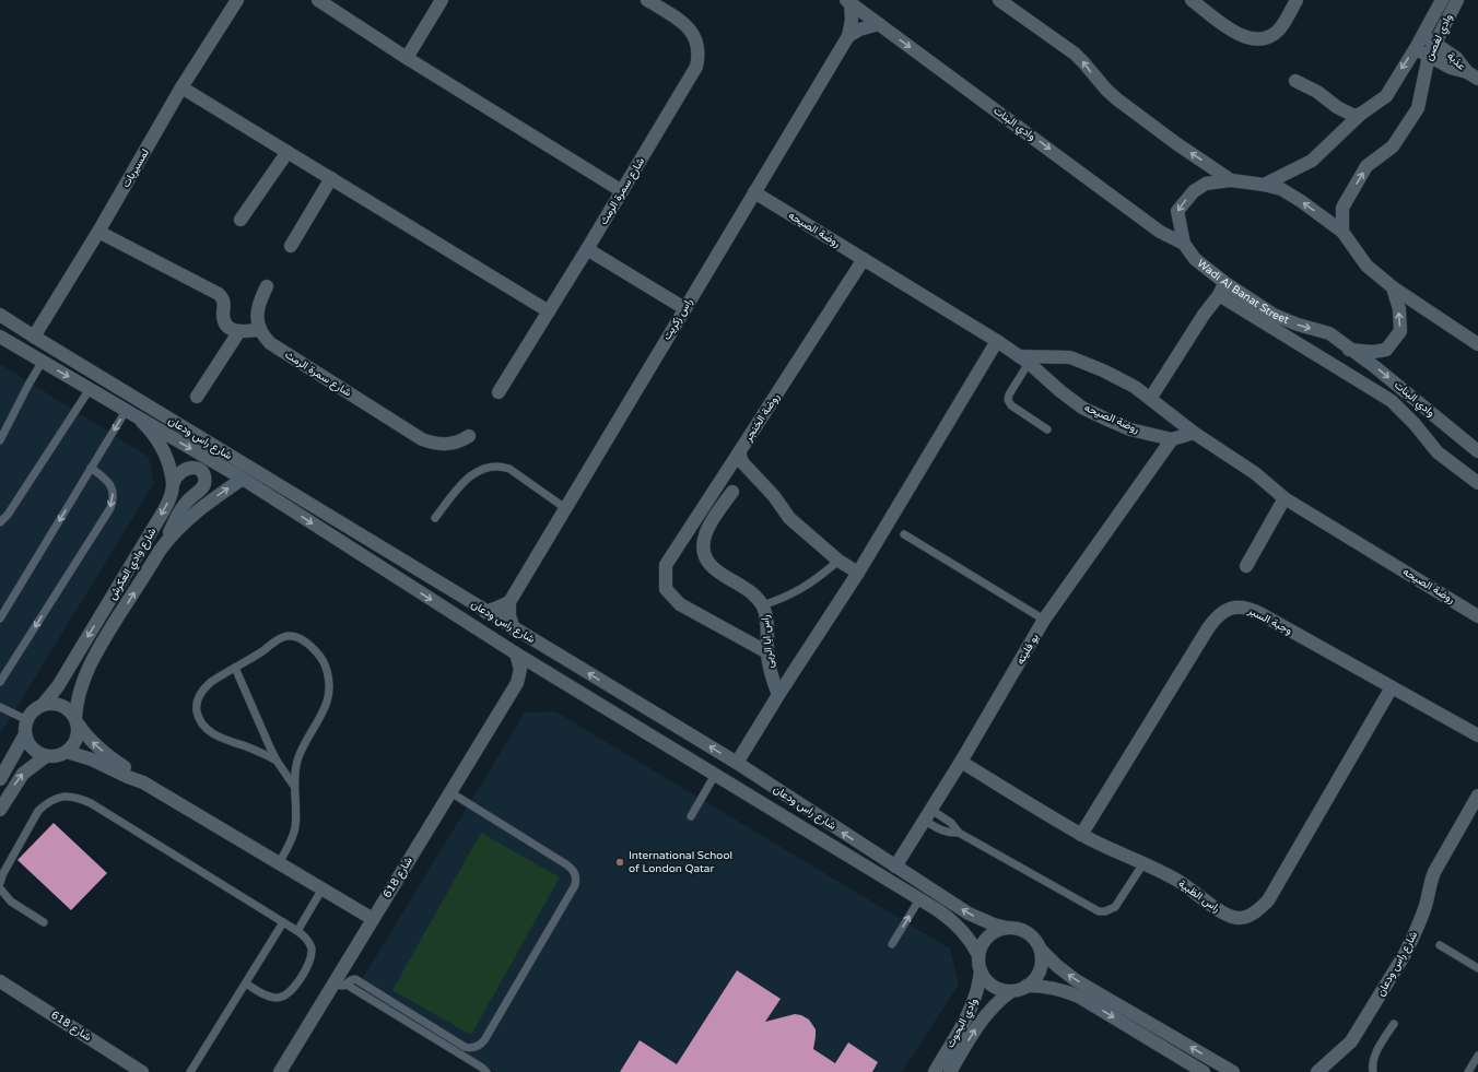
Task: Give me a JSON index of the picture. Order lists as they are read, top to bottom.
{
  "streets": {
    "street": [
      "وادي لغصن",
      "عذبة",
      "وادي البنات",
      "لمسيربات",
      "شارع سمرة الرمث",
      "روضة الصيحه",
      "Wadi Al Banat Street",
      "راس زكريت",
      "روضة الخنجر",
      "شارع راس ودعان",
      "شارع وادي العكرش",
      "وجبة السبر",
      "راس ابا الربى",
      "بو فليته",
      "شارع 618",
      "راس الظبية",
      "وادي البحوث"
    ]
  },
  "crossings": [
    ["وادي لغصن", "عذبة"],
    ["وادي لغصن", "Wadi Al Banat Street"],
    ["وادي البنات", "Wadi Al Banat Street"],
    ["وادي البنات", "راس زكريت"],
    ["لمسيربات", "شارع راس ودعان"],
    ["روضة الصيحه", "راس زكريت"],
    ["روضة الصيحه", "روضة الخنجر"],
    ["روضة الصيحه", "بو فليته"],
    ["شارع راس ودعان", "شارع وادي العكرش"],
    ["شارع راس ودعان", "بو فليته"],
    ["شارع راس ودعان", "شارع 618"],
    ["شارع راس ودعان", "وادي البحوث"],
    ["وجبة السبر", "راس الظبية"],
    ["بو فليته", "راس الظبية"]
  ],
  "places": ["International School of London Qatar"]
}
